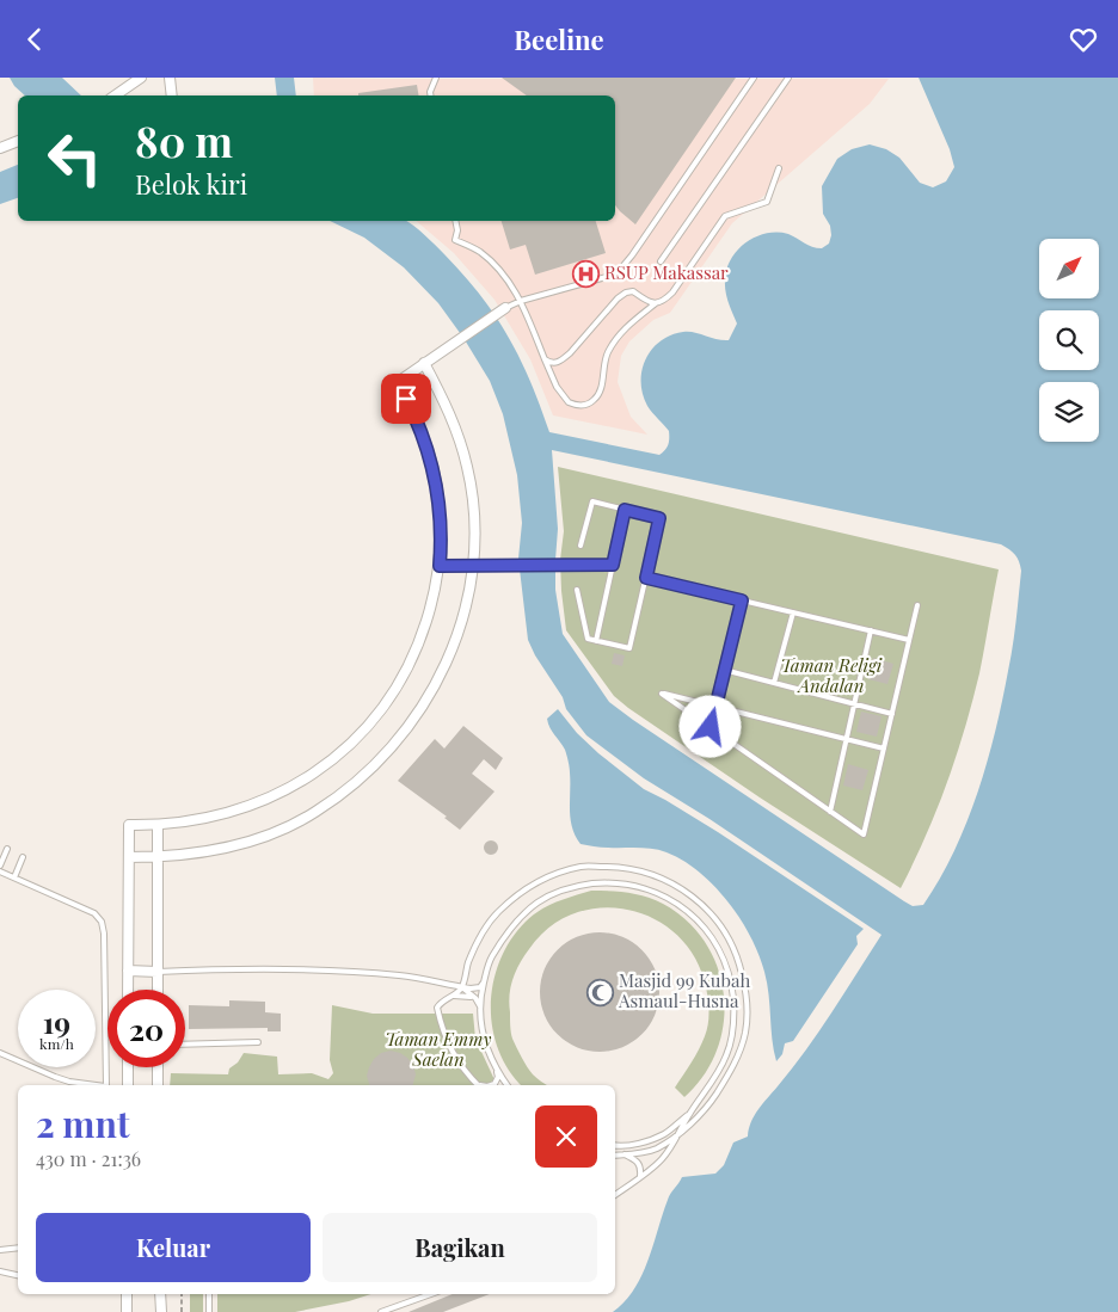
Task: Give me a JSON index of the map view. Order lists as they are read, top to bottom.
{
  "parks": ["Taman Religi Andalan", "Taman Emmy Saelan"],
  "places": {
    "hospital": ["RSUP Makassar"],
    "mosque": ["Masjid 99 Kubah Asmaul-Husna"]
  },
  "north": "top right",
  "page": {
    "header": "Beeline",
    "turn": ["80 m", "Belok kiri"],
    "speed": "19 km/h",
    "limit": "20",
    "heading": ["2 mnt", "430 m · 21:36"],
    "buttons": ["Keluar", "Bagikan"]
  }
}
